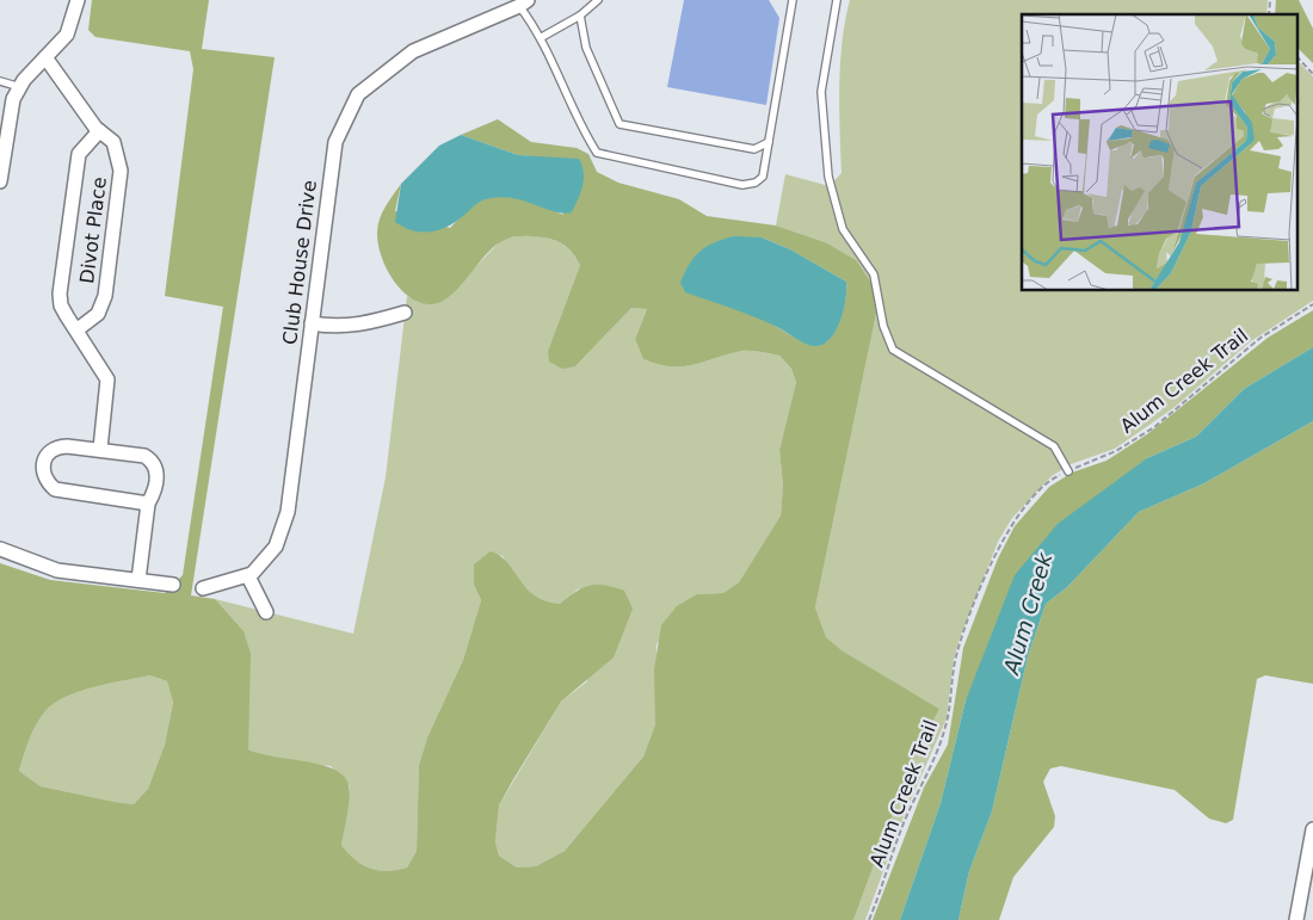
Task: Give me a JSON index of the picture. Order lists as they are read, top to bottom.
{
  "streets": {
    "street": ["Divot Place", "Club House Drive"],
    "path": ["Alum Creek Trail"]
  },
  "water": ["Alum Creek"]
}
